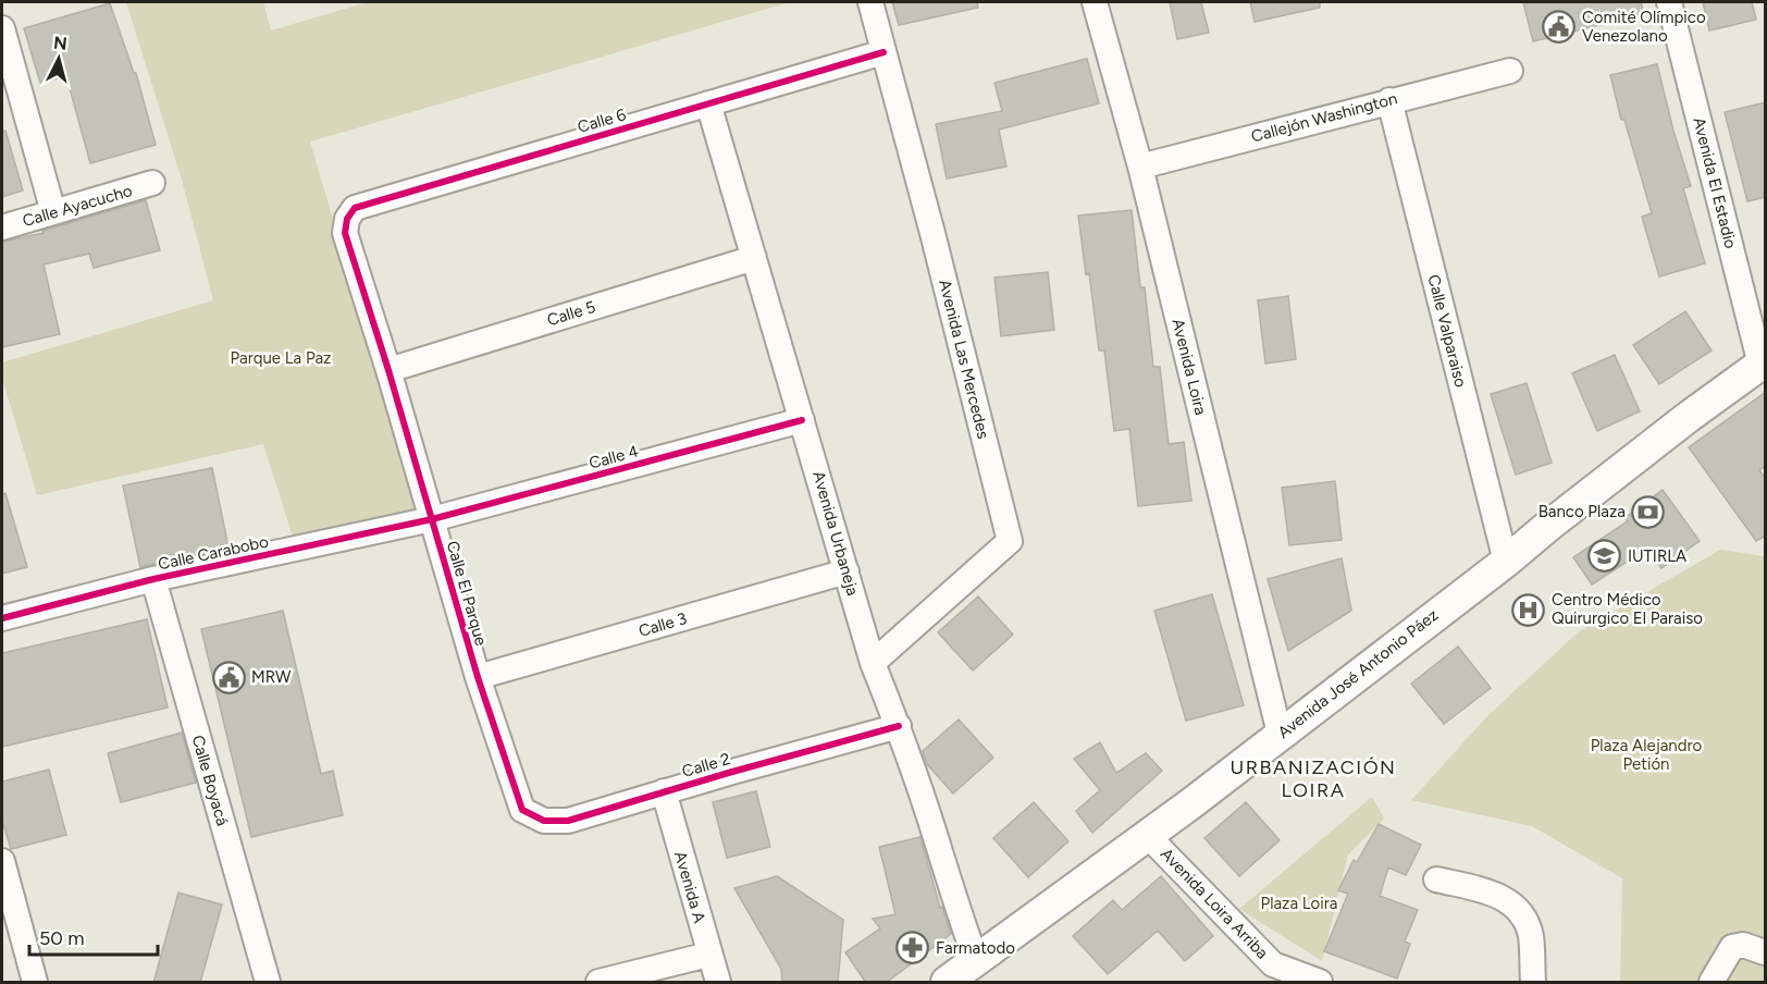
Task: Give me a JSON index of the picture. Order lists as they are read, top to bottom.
{
  "streets": {
    "main road": ["Avenida José Antonio Páez"],
    "street": [
      "Callejón Washington",
      "Calle 6",
      "Avenida El Estadio",
      "Calle Ayacucho",
      "Calle 5",
      "Calle Valparaiso",
      "Avenida Las Mercedes",
      "Avenida Loira",
      "Calle 4",
      "Avenida Urbaneja",
      "Calle Carabobo",
      "Calle El Parque",
      "Calle 3",
      "Calle 2",
      "Calle Boyacá",
      "Avenida A",
      "Avenida Loira Arriba"
    ]
  },
  "crossings": [
    ["Callejón Washington", "Calle Valparaiso"],
    ["Callejón Washington", "Avenida Loira"],
    ["Calle 6", "Avenida Las Mercedes"],
    ["Calle 6", "Avenida Urbaneja"],
    ["Calle 6", "Calle El Parque"],
    ["Avenida El Estadio", "Avenida José Antonio Páez"],
    ["Calle 5", "Avenida Urbaneja"],
    ["Calle 5", "Calle El Parque"],
    ["Calle Valparaiso", "Avenida José Antonio Páez"],
    ["Avenida Las Mercedes", "Avenida Urbaneja"],
    ["Avenida Loira", "Avenida José Antonio Páez"],
    ["Calle 4", "Avenida Urbaneja"],
    ["Calle 4", "Calle Carabobo"],
    ["Calle 4", "Calle El Parque"],
    ["Avenida Urbaneja", "Calle 3"],
    ["Avenida Urbaneja", "Avenida José Antonio Páez"],
    ["Avenida Urbaneja", "Calle 2"],
    ["Calle Carabobo", "Calle El Parque"],
    ["Calle Carabobo", "Calle Boyacá"],
    ["Calle El Parque", "Calle 3"],
    ["Calle El Parque", "Calle 2"],
    ["Avenida José Antonio Páez", "Avenida Loira Arriba"],
    ["Calle 2", "Avenida A"]
  ],
  "districts": ["URBANIZACIÓN LOIRA"],
  "parks": ["Parque La Paz", "Plaza Alejandro Petión", "Plaza Loira"],
  "places": {
    "public building": ["Comité Olímpico Venezolano", "MRW"],
    "bank": ["Banco Plaza"],
    "school or university": ["IUTIRLA"],
    "hospital": ["Centro Médico Quirurgico El Paraiso"],
    "pharmacy": ["Farmatodo"]
  },
  "scale_bar": "50 m",
  "north": "top"
}
